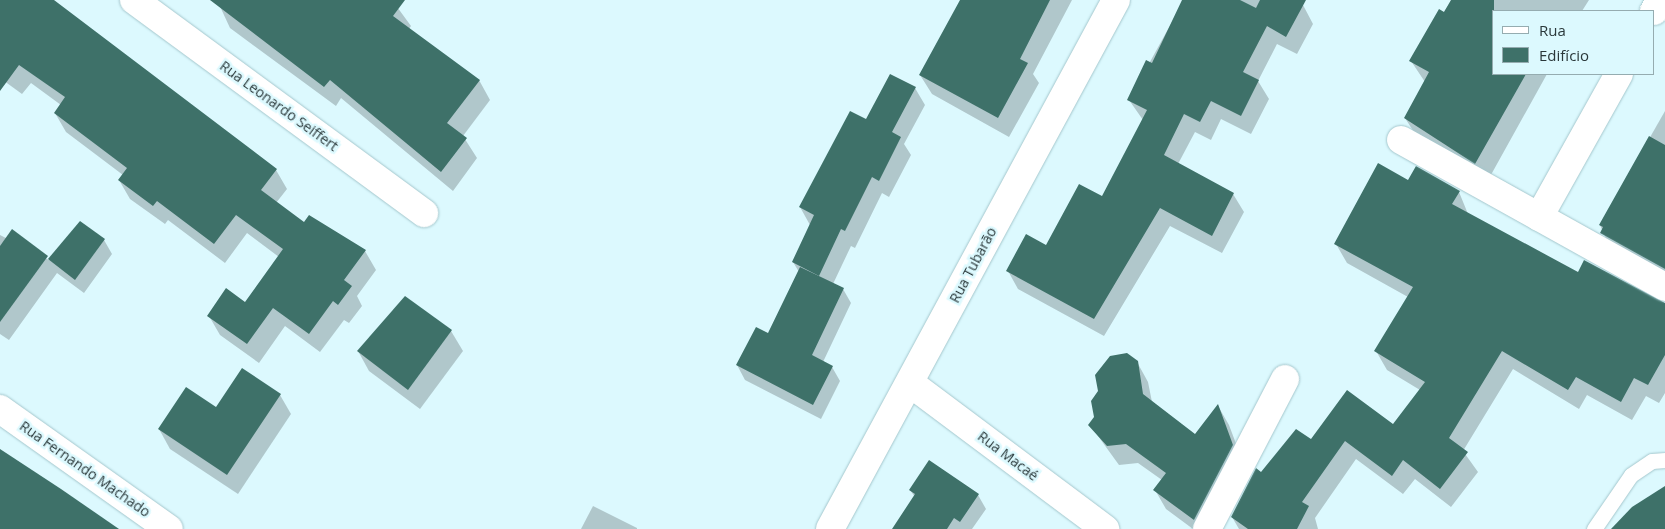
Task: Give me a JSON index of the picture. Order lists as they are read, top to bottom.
{
  "streets": {
    "street": [
      "Rua Leonardo Seiffert",
      "Rua Tubarão",
      "Rua Macaé",
      "Rua Fernando Machado"
    ]
  },
  "crossings": [
    ["Rua Tubarão", "Rua Macaé"]
  ],
  "legend": ["Rua", "Edifício"]
}
